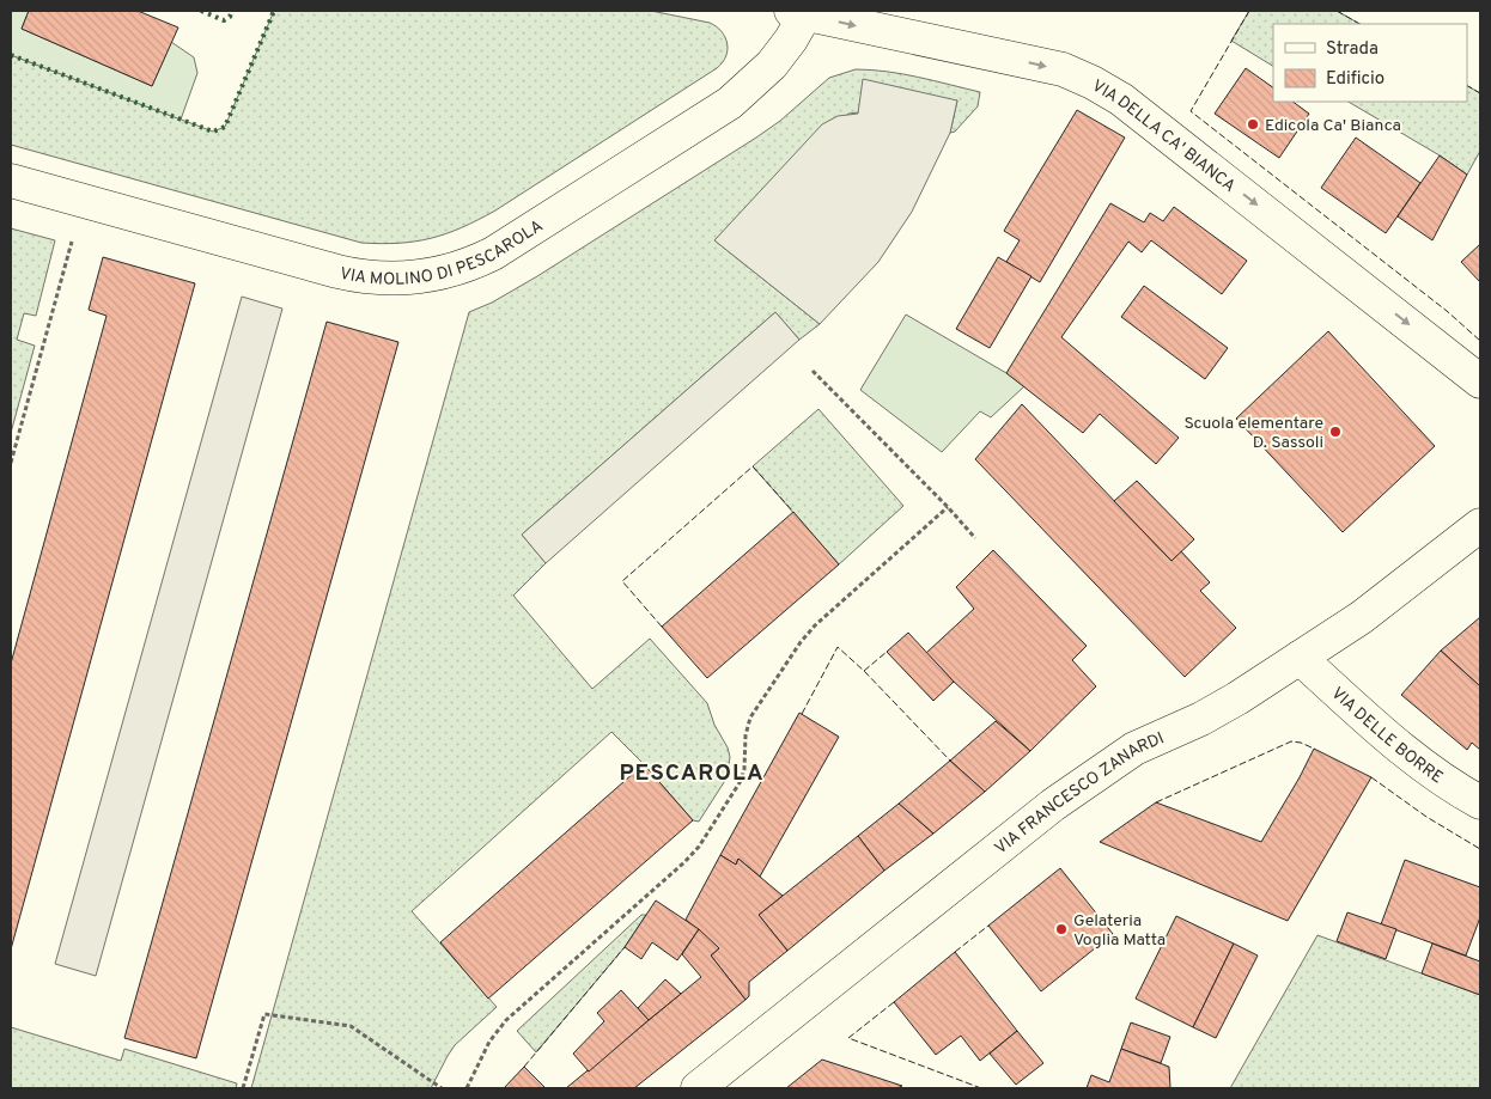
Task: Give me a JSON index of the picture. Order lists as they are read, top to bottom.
{
  "streets": {
    "street": [
      "VIA DELLA CA' BIANCA",
      "VIA MOLINO DI PESCAROLA",
      "VIA DELLE BORRE",
      "VIA FRANCESCO ZANARDI"
    ]
  },
  "crossings": [
    ["VIA DELLA CA' BIANCA", "VIA MOLINO DI PESCAROLA"],
    ["VIA DELLE BORRE", "VIA FRANCESCO ZANARDI"]
  ],
  "one_way": ["VIA DELLA CA' BIANCA"],
  "districts": ["PESCAROLA"],
  "places": ["Edicola Ca' Bianca", "Scuola elementare D. Sassoli", "Gelateria Voglia Matta"],
  "legend": ["Strada", "Edificio"]
}
